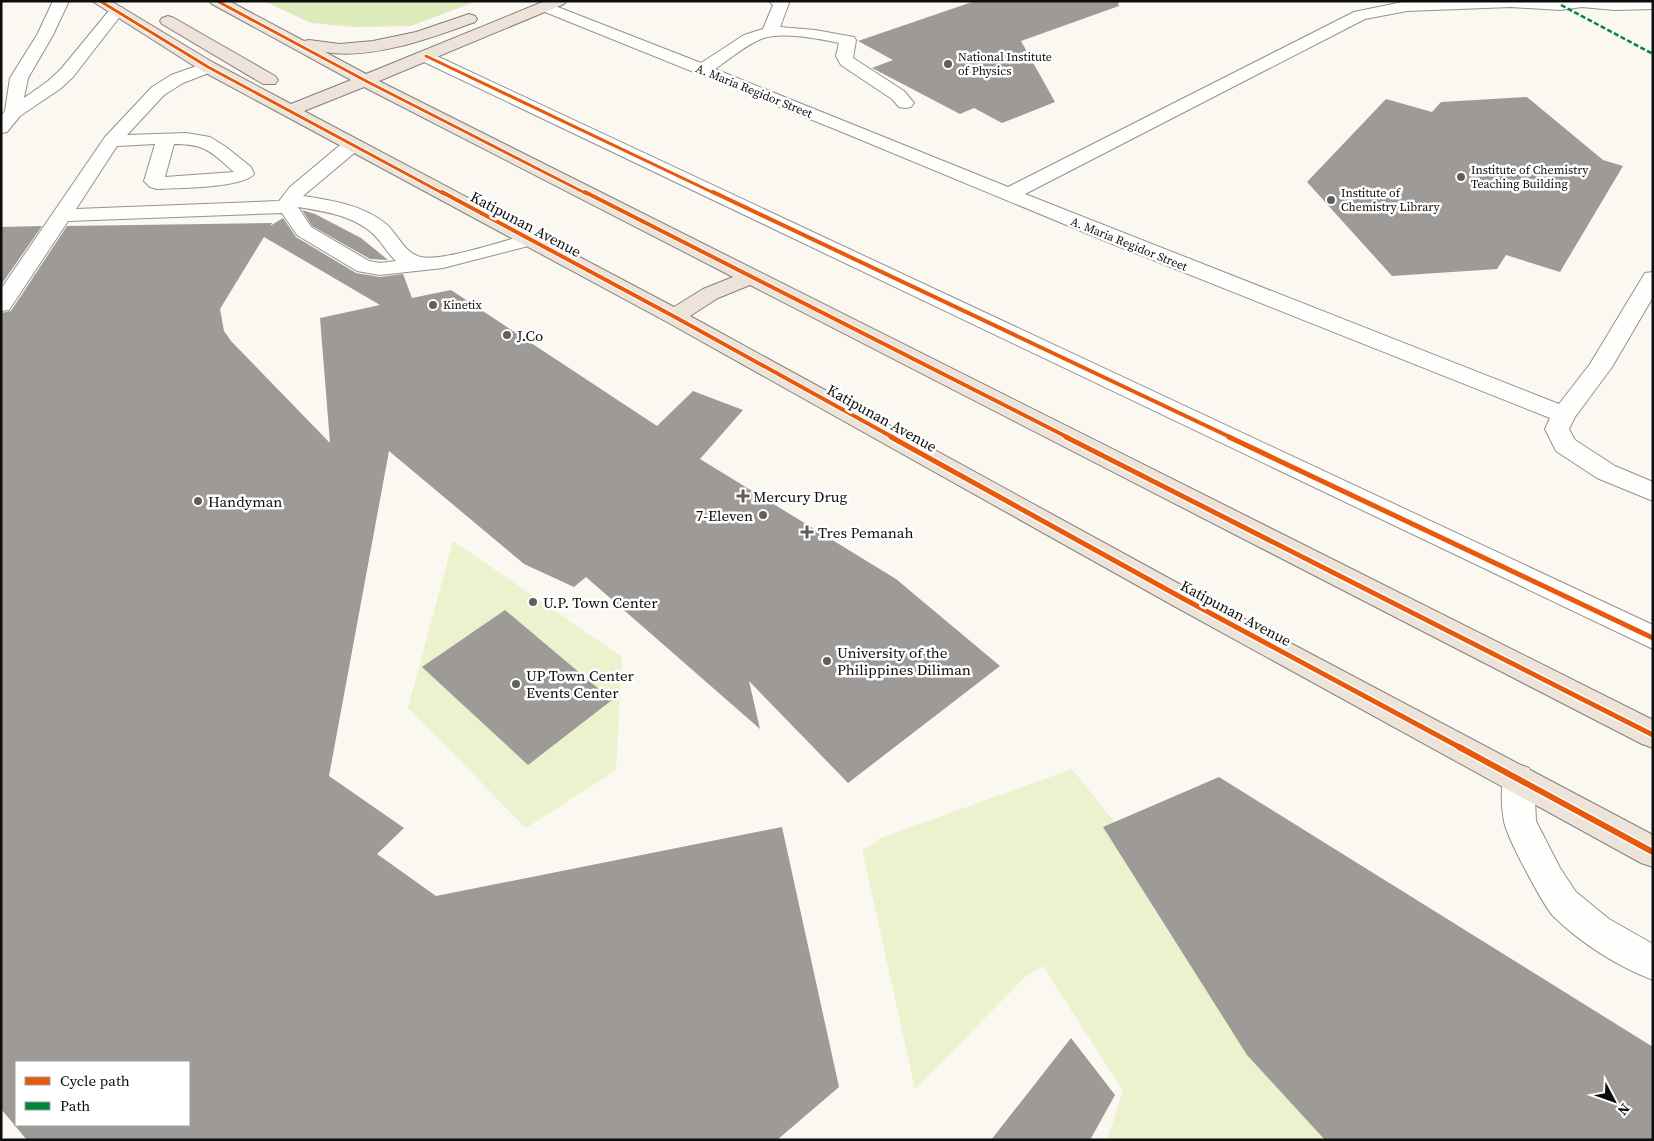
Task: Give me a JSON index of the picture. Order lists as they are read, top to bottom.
{
  "streets": {
    "main road": ["Katipunan Avenue"],
    "street": ["A. Maria Regidor Street"]
  },
  "places": {
    "other": [
      "National Institute of Physics",
      "Institute of Chemistry Teaching Building",
      "Institute of Chemistry Library",
      "Kinetix",
      "J.Co",
      "Handyman",
      "7-Eleven",
      "U.P. Town Center",
      "University of the Philippines Diliman",
      "UP Town Center Events Center"
    ],
    "health": ["Mercury Drug", "Tres Pemanah"]
  },
  "legend": ["Cycle path", "Path"],
  "north": "bottom right"
}
